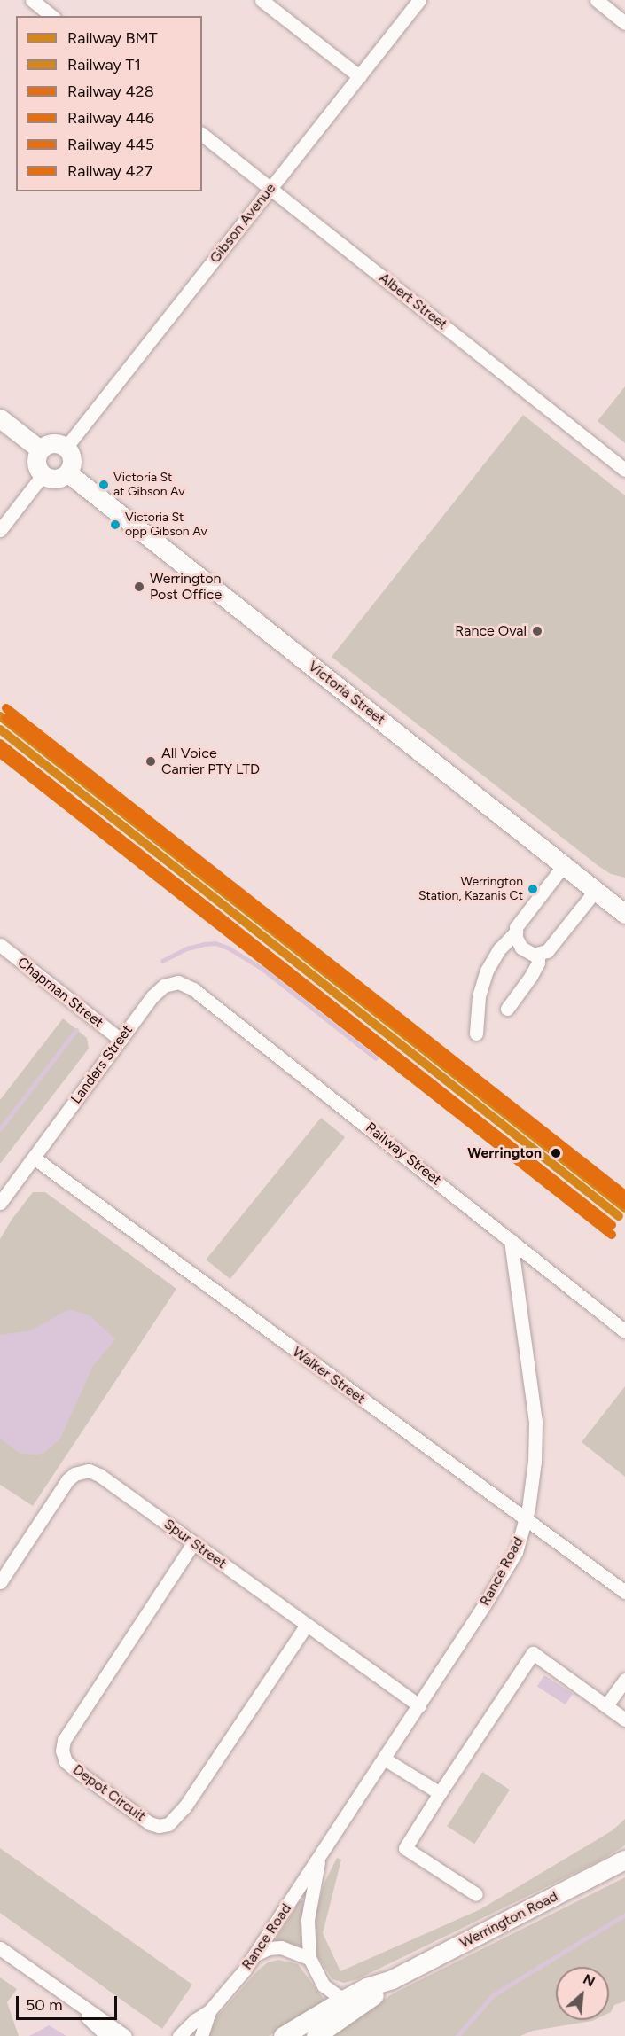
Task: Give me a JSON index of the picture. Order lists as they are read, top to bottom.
{
  "streets": {
    "street": [
      "Gibson Avenue",
      "Albert Street",
      "Victoria Street",
      "Chapman Street",
      "Landers Street",
      "Railway Street",
      "Walker Street",
      "Spur Street",
      "Rance Road",
      "Depot Circuit",
      "Werrington Road"
    ]
  },
  "crossings": [
    ["Gibson Avenue", "Albert Street"],
    ["Gibson Avenue", "Victoria Street"],
    ["Chapman Street", "Landers Street"],
    ["Landers Street", "Railway Street"],
    ["Landers Street", "Walker Street"],
    ["Railway Street", "Rance Road"],
    ["Walker Street", "Rance Road"],
    ["Spur Street", "Rance Road"],
    ["Spur Street", "Depot Circuit"],
    ["Rance Road", "Werrington Road"]
  ],
  "places": [
    "Victoria St at Gibson Av",
    "Victoria St opp Gibson Av",
    "Werrington Post Office",
    "Rance Oval",
    "All Voice Carrier PTY LTD",
    "Werrington Station, Kazanis Ct",
    "Werrington"
  ],
  "lines": [
    "rail line 428",
    "rail line BMT",
    "rail line 445",
    "rail line T1",
    "rail line 446",
    "rail line 427"
  ],
  "legend": [
    "Railway BMT",
    "Railway T1",
    "Railway 428",
    "Railway 446",
    "Railway 445",
    "Railway 427"
  ],
  "scale_bar": "50 m",
  "north": "top right"
}
